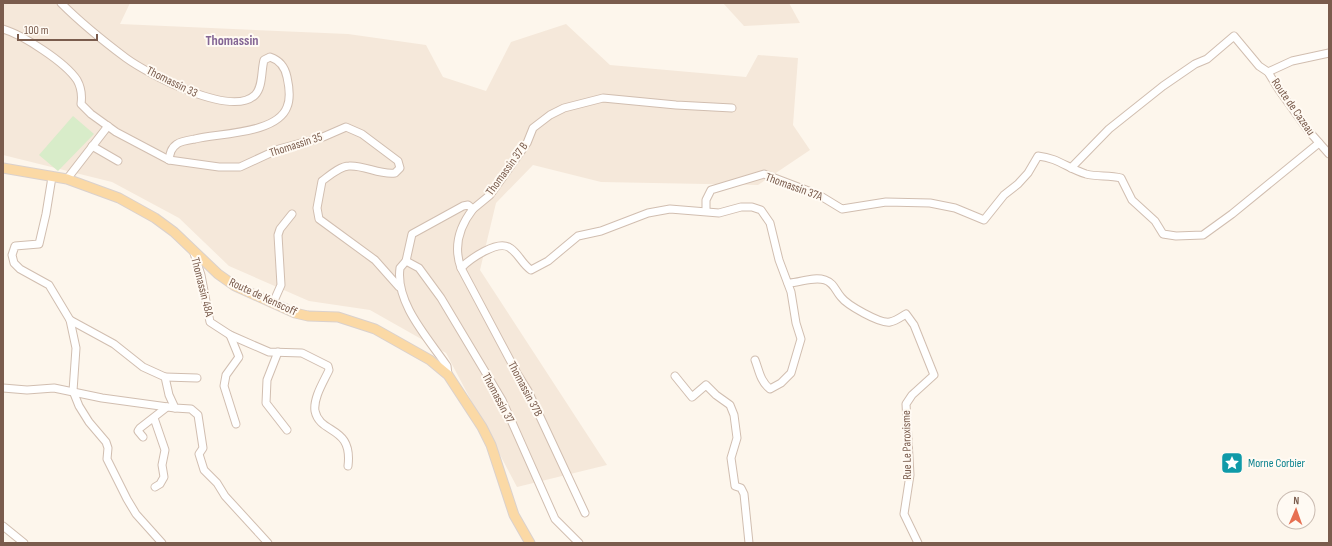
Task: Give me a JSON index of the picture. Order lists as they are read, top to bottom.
{
  "streets": {
    "main road": ["Route de Kenscoff"],
    "street": [
      "Thomassin 33",
      "Route de Cazeau",
      "Thomassin 35",
      "Thomassin 37 B",
      "Thomassin 37A",
      "Thomassin 48A",
      "Thomassin 37B",
      "Thomassin 37",
      "Rue Le Paroxisme"
    ]
  },
  "crossings": [
    ["Thomassin 33", "Thomassin 35"],
    ["Route de Cazeau", "Thomassin 37A"],
    ["Thomassin 48A", "Route de Kenscoff"]
  ],
  "districts": ["Thomassin"],
  "places": {
    "place": ["Morne Corbier"]
  },
  "scale_bar": "100 m",
  "north": "top"
}
